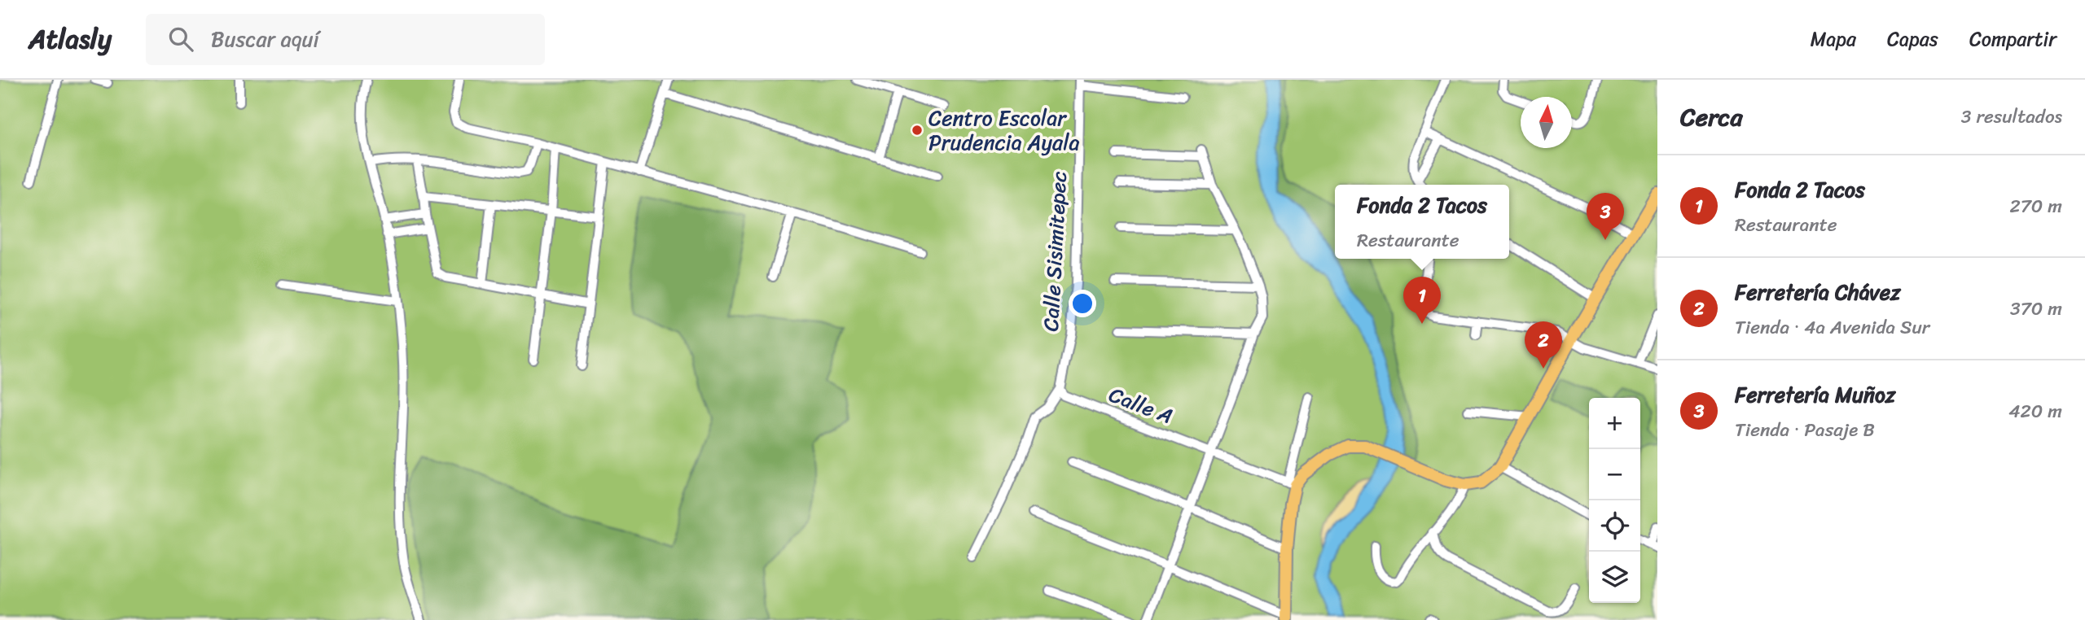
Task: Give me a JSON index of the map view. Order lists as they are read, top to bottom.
{
  "streets": {
    "street": ["Calle Sisimitepec", "Calle A"]
  },
  "crossings": [
    ["Calle Sisimitepec", "Calle A"]
  ],
  "places": ["Centro Escolar Prudencia Ayala"],
  "north": "top",
  "page": {
    "header": "Atlasly",
    "search": "Buscar aquí",
    "nav": ["Mapa", "Capas", "Compartir"],
    "heading": ["Cerca", "3 resultados"],
    "list": [
      {
        "mark": "1",
        "name": "Fonda 2 Tacos",
        "note": "Restaurante",
        "value": "270 m"
      },
      {
        "mark": "2",
        "name": "Ferretería Chávez",
        "note": "Tienda · 4a Avenida Sur",
        "value": "370 m"
      },
      {
        "mark": "3",
        "name": "Ferretería Muñoz",
        "note": "Tienda · Pasaje B",
        "value": "420 m"
      }
    ],
    "popup": ["Fonda 2 Tacos", "Restaurante"],
    "pins": ["3", "1", "2"],
    "map_buttons": ["+", "−"]
  }
}
